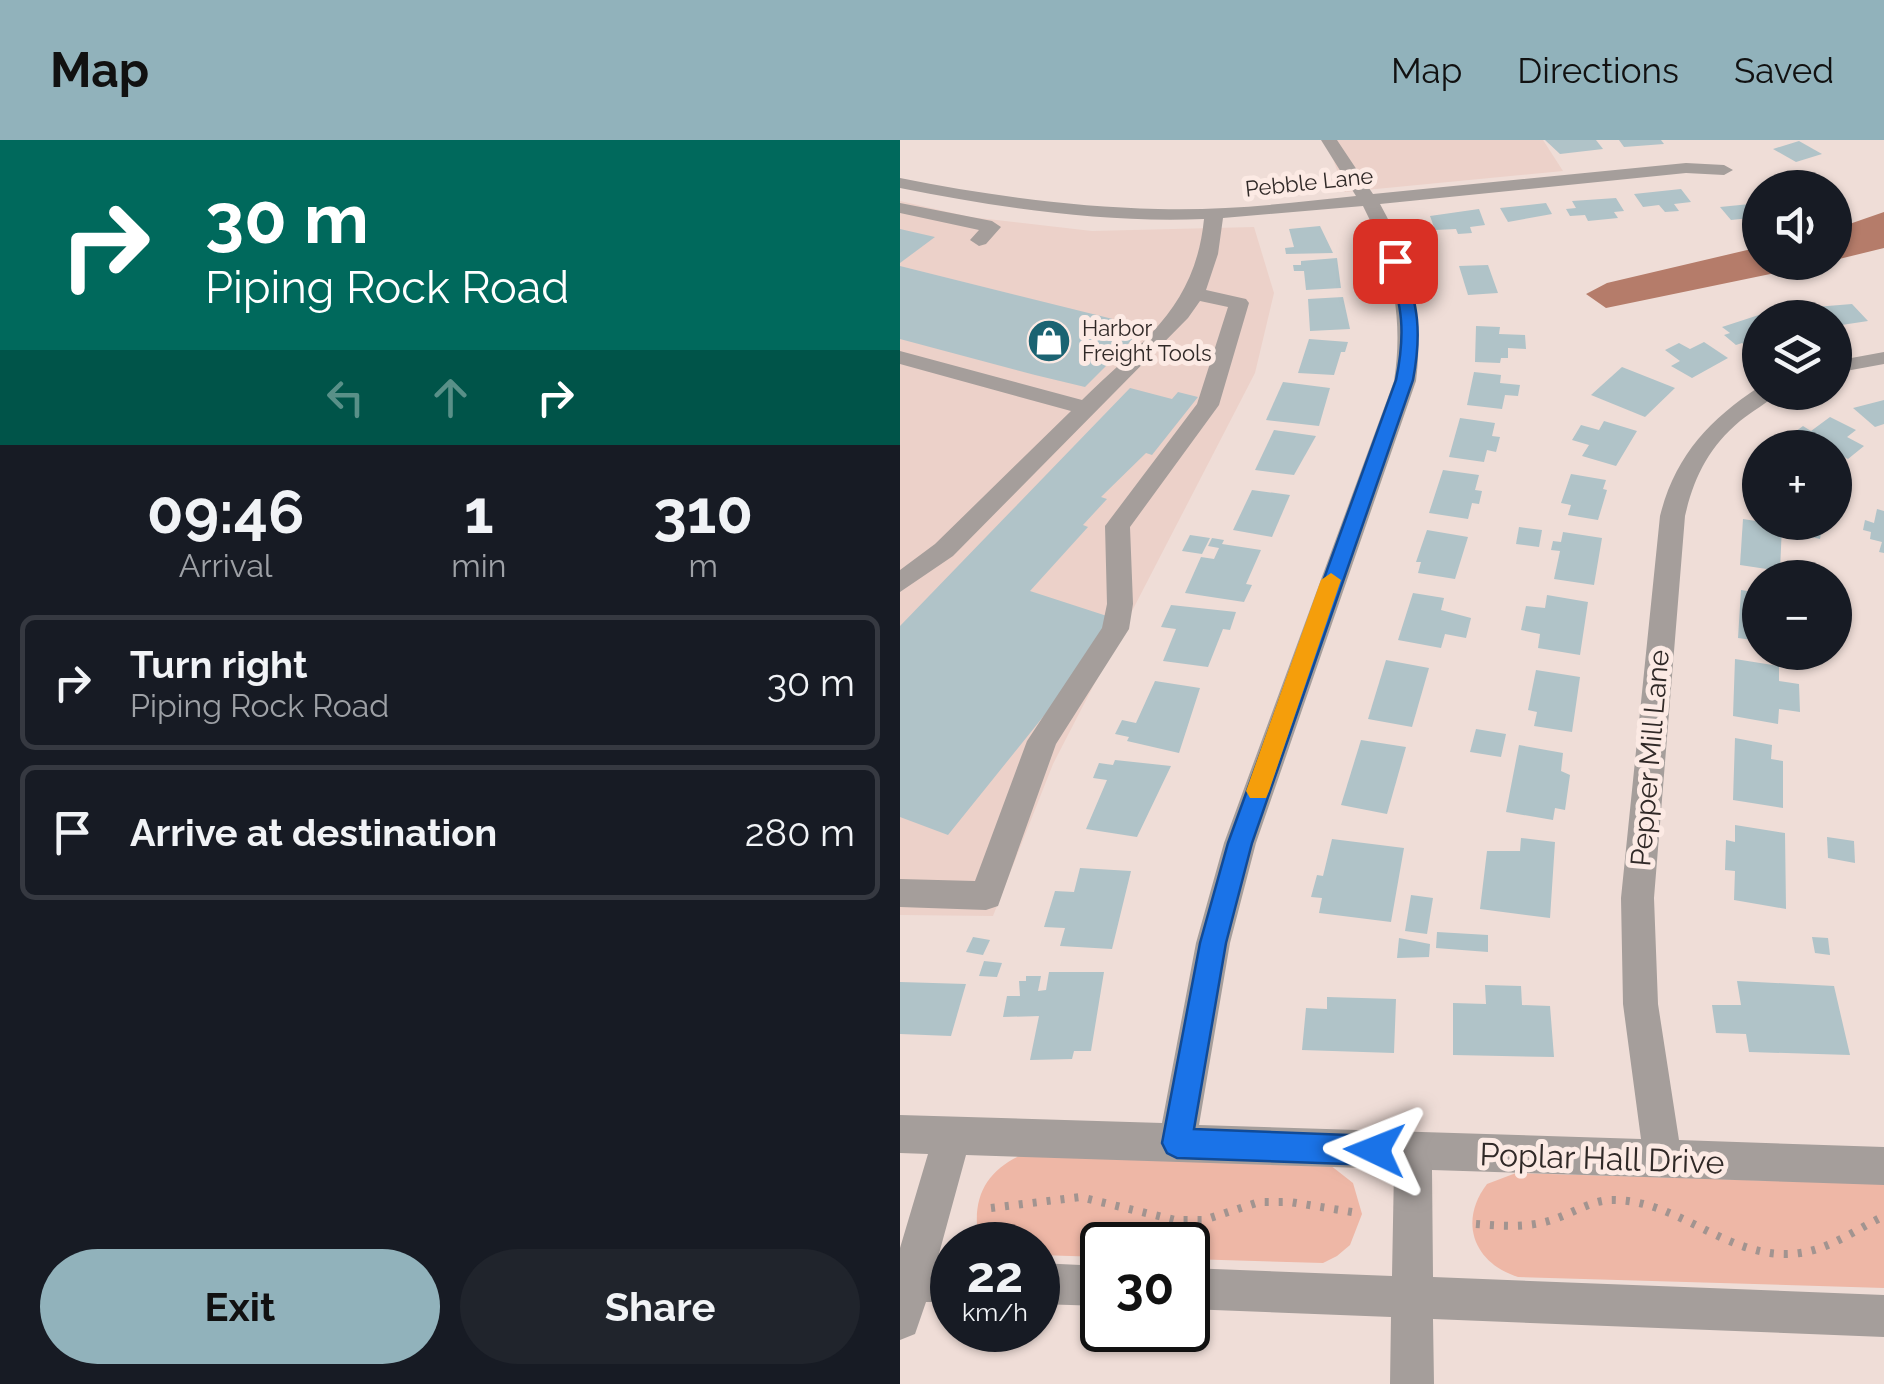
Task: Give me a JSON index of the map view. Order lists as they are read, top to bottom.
{
  "streets": {
    "street": ["Pebble Lane", "Pepper Mill Lane", "Poplar Hall Drive"]
  },
  "crossings": [
    ["Pepper Mill Lane", "Poplar Hall Drive"]
  ],
  "places": {
    "shop": ["Harbor Freight Tools"]
  },
  "page": {
    "header": "Map",
    "nav": ["Map", "Directions", "Saved"],
    "turn": ["30 m", "Piping Rock Road"],
    "map_buttons": ["+", "−"],
    "eta": [
      "09:46",
      "Arrival",
      "1",
      "min",
      "310",
      "m"
    ],
    "list": [
      {
        "name": "Turn right",
        "note": "Piping Rock Road",
        "value": "30 m"
      },
      {
        "name": "Arrive at destination",
        "value": "280 m"
      }
    ],
    "speed": "22 km/h",
    "limit": "30",
    "buttons": ["Exit", "Share"]
  }
}
